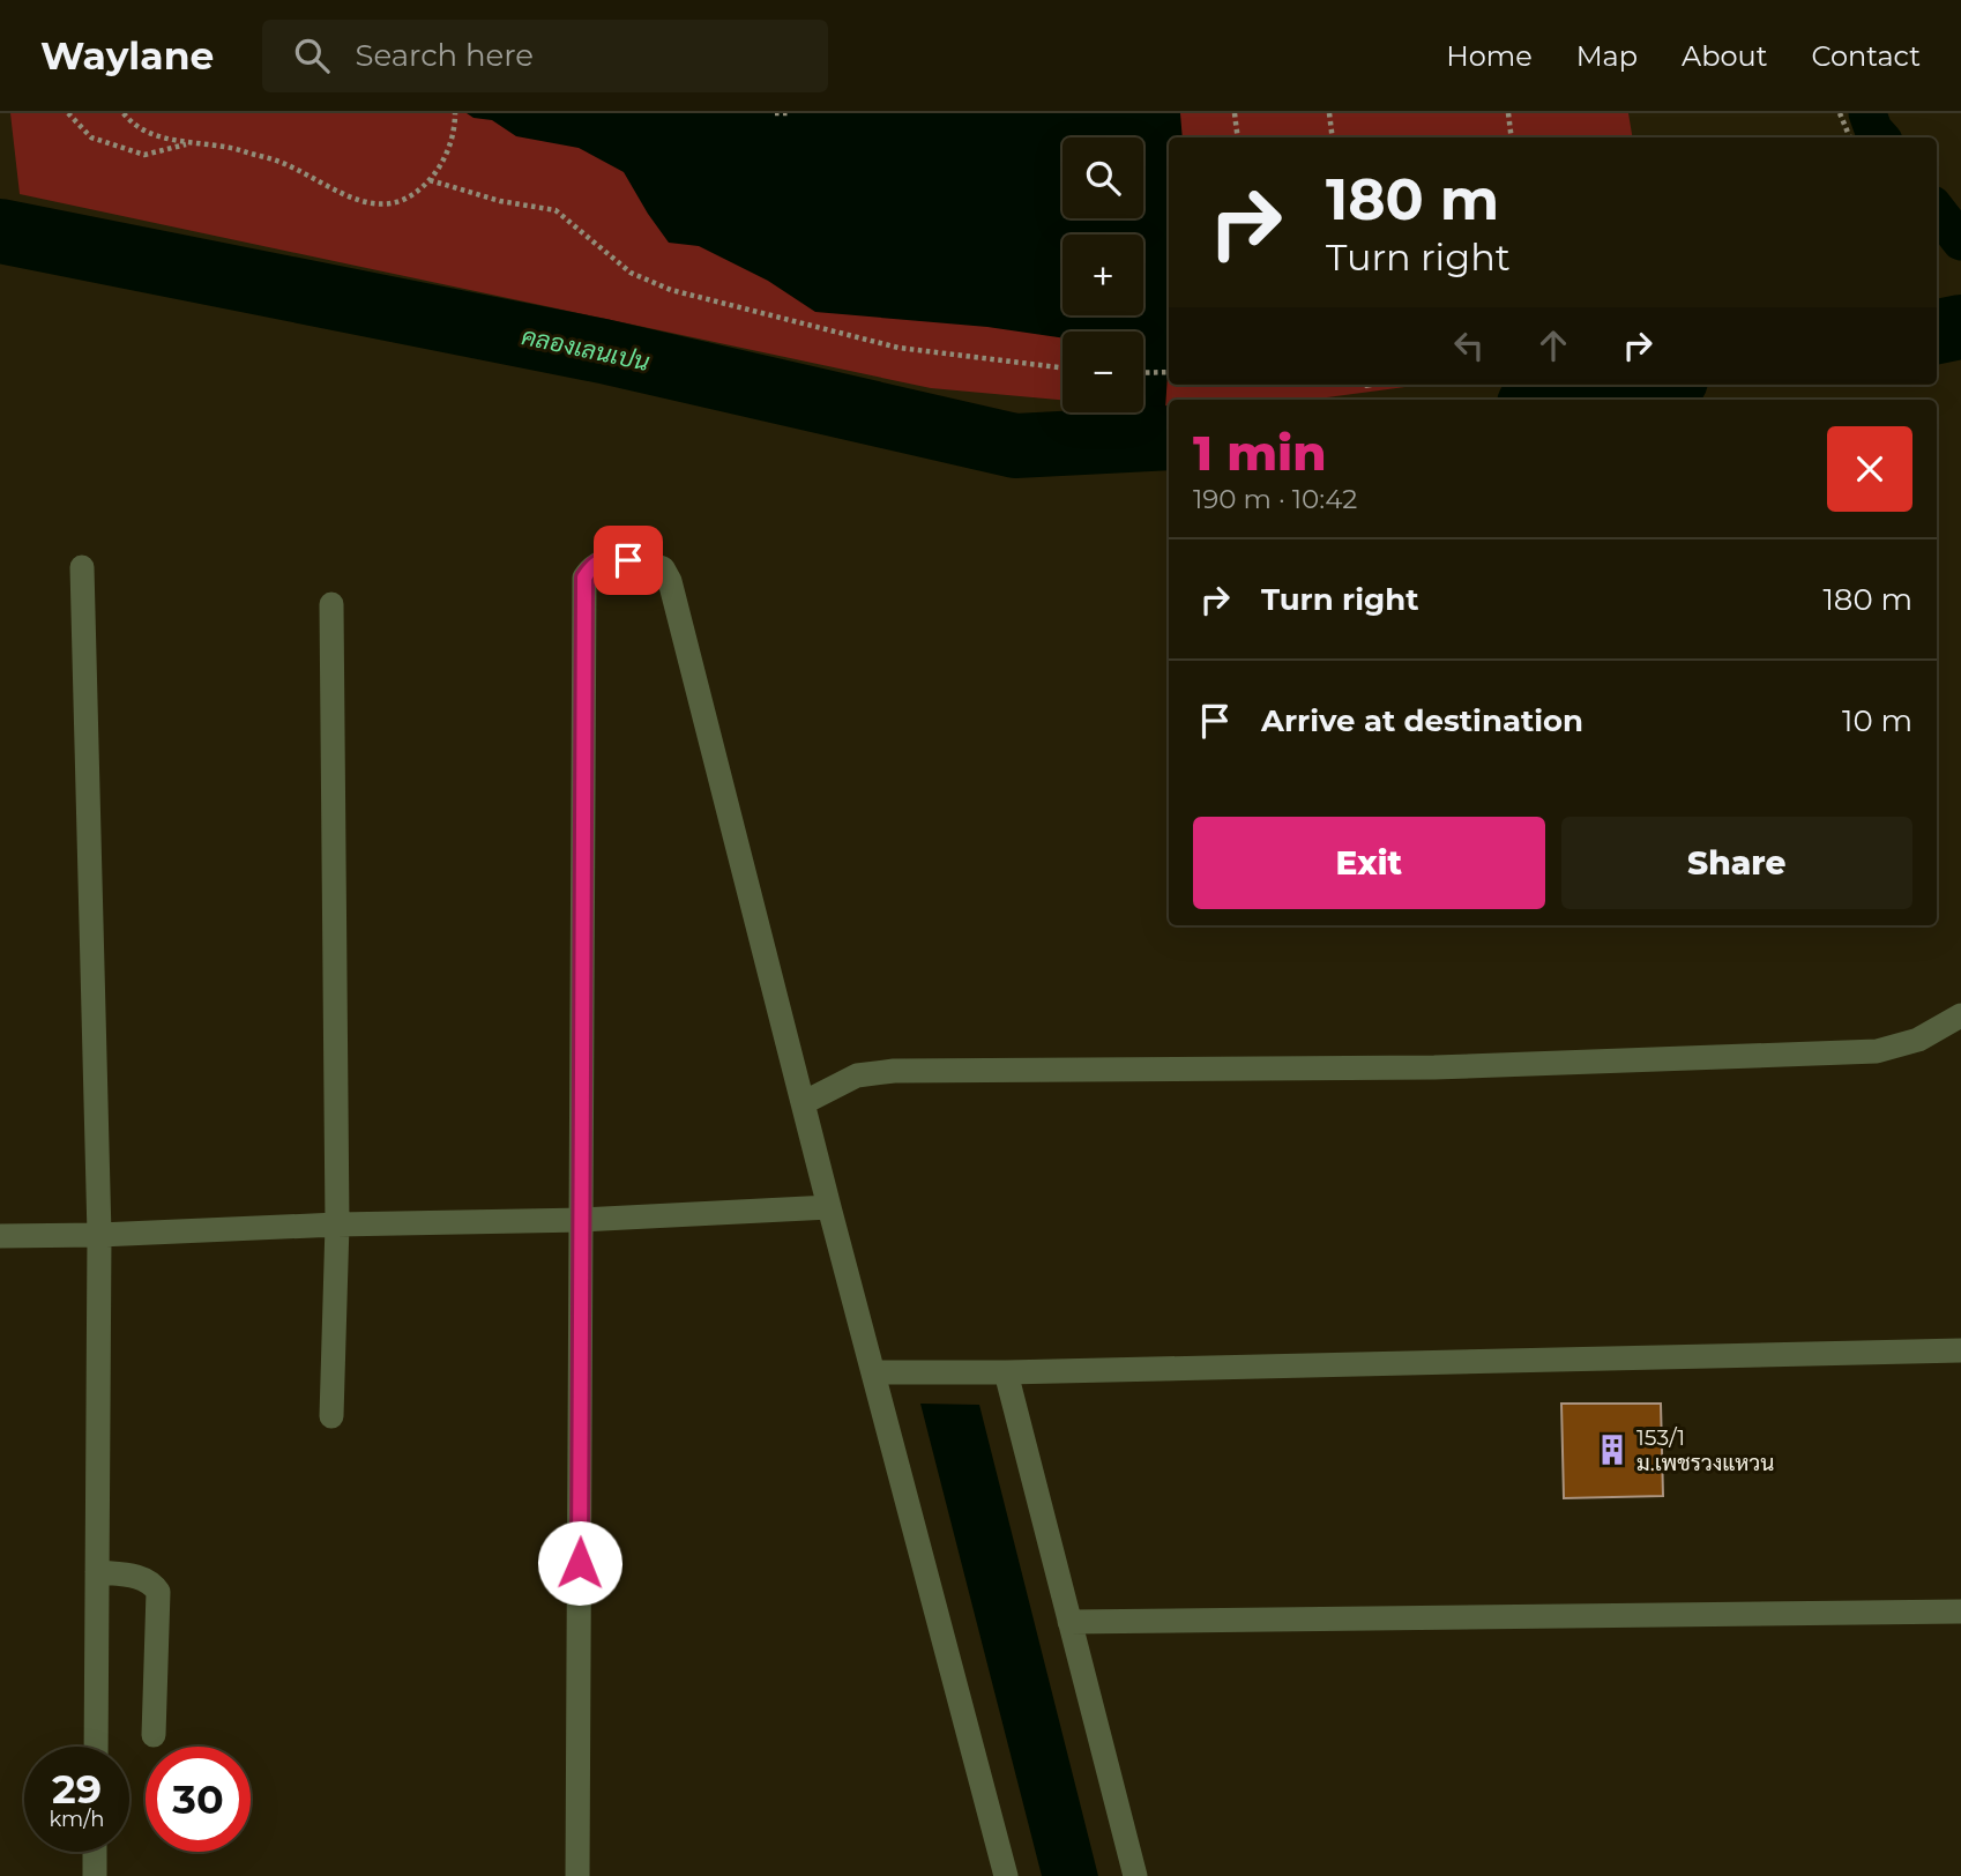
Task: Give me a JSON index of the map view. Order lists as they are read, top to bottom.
{
  "water": ["คลองเลนเปน"],
  "places": {
    "building": ["153/1 ม.เพชรวงแหวน"]
  },
  "page": {
    "header": "Waylane",
    "search": "Search here",
    "nav": [
      "Home",
      "Map",
      "About",
      "Contact"
    ],
    "map_buttons": ["+", "−"],
    "turn": ["180 m", "Turn right"],
    "heading": ["1 min", "190 m · 10:42"],
    "list": [
      {
        "name": "Turn right",
        "value": "180 m"
      },
      {
        "name": "Arrive at destination",
        "value": "10 m"
      }
    ],
    "buttons": ["Exit", "Share"],
    "speed": "29 km/h",
    "limit": "30"
  }
}
